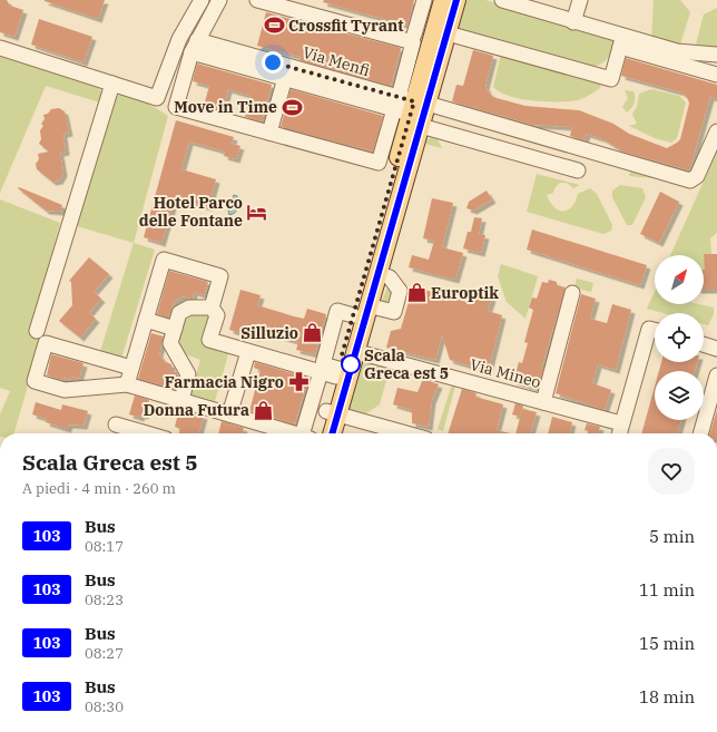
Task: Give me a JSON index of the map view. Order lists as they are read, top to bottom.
{
  "streets": {
    "street": ["Via Menfi", "Via Mineo"]
  },
  "places": {
    "sports": ["Crossfit Tyrant", "Move in Time"],
    "hotel": ["Hotel Parco delle Fontane"],
    "shop": ["Europtik", "Silluzio", "Donna Futura"],
    "other": ["Scala Greca est 5"],
    "pharmacy": ["Farmacia Nigro"]
  },
  "lines": ["bus line 103"],
  "north": "top right",
  "page": {
    "heading": ["Scala Greca est 5", "A piedi · 4 min · 260 m"],
    "list": [
      {
        "mark": "103",
        "name": "Bus",
        "note": "08:17",
        "value": "5 min"
      },
      {
        "mark": "103",
        "name": "Bus",
        "note": "08:23",
        "value": "11 min"
      },
      {
        "mark": "103",
        "name": "Bus",
        "note": "08:27",
        "value": "15 min"
      },
      {
        "mark": "103",
        "name": "Bus",
        "note": "08:30",
        "value": "18 min"
      }
    ]
  }
}
